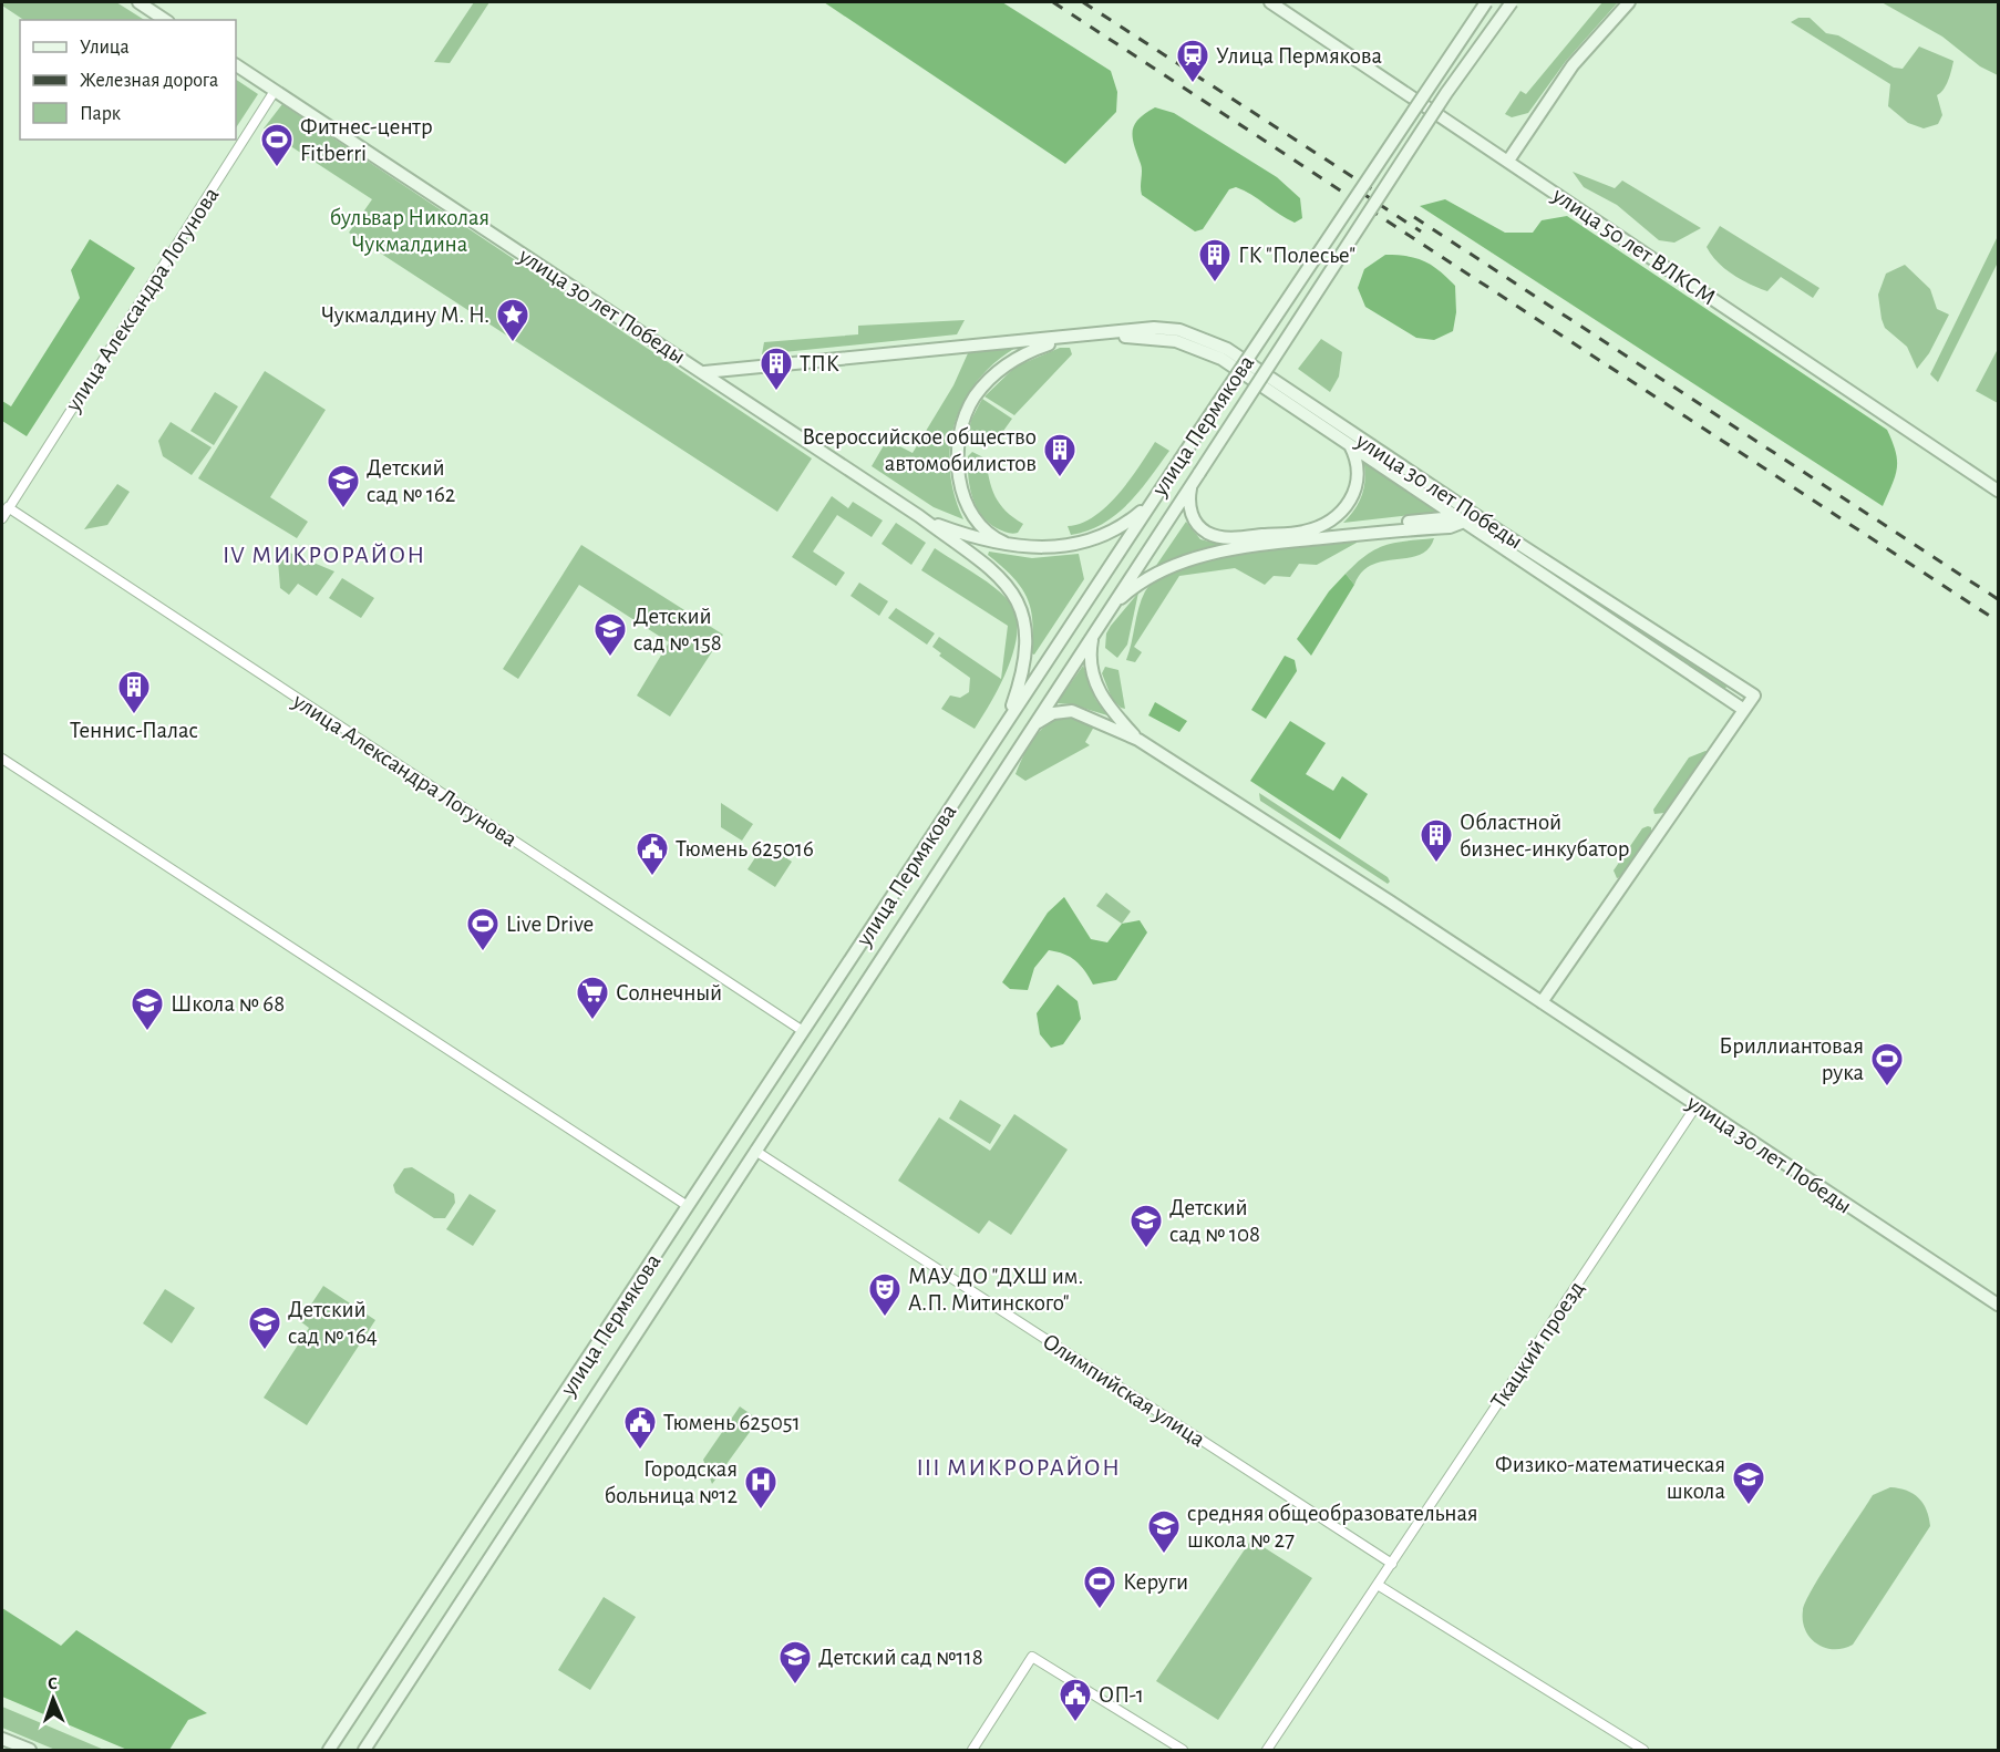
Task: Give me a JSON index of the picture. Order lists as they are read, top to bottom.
{
  "streets": {
    "street": [
      "улица 50 лет ВЛКСМ",
      "улица Александра Логунова",
      "улица 30 лет Победы",
      "улица Пермякова",
      "Ткацкий проезд",
      "Олимпийская улица"
    ]
  },
  "crossings": [
    ["улица Александра Логунова", "улица 30 лет Победы"],
    ["улица Александра Логунова", "улица Пермякова"],
    ["улица 30 лет Победы", "Ткацкий проезд"],
    ["улица Пермякова", "Олимпийская улица"],
    ["Ткацкий проезд", "Олимпийская улица"]
  ],
  "districts": ["IV МИКРОРАЙОН", "III МИКРОРАЙОН"],
  "parks": ["бульвар Николая Чукмалдина"],
  "places": {
    "station": ["Улица Пермякова"],
    "sports": [
      "Фитнес-центр Fitberri",
      "Live Drive",
      "Бриллиантовая рука",
      "Керуги"
    ],
    "building": [
      "ГК \"Полесье\"",
      "ТПК",
      "Всероссийское общество автомобилистов",
      "Теннис-Палас",
      "Областной бизнес-инкубатор"
    ],
    "place": ["Чукмалдину М. Н."],
    "school or university": [
      "Детский сад № 162",
      "Детский сад № 158",
      "Школа № 68",
      "Детский сад № 108",
      "Детский сад № 164",
      "Физико-математическая школа",
      "средняя общеобразовательная школа № 27",
      "Детский сад №118"
    ],
    "public building": ["Тюмень 625016", "Тюмень 625051", "ОП-1"],
    "supermarket": ["Солнечный"],
    "theatre": ["МАУ ДО \"ДХШ им. А.П. Митинского\""],
    "hospital": ["Городская больница №12"]
  },
  "legend": ["Улица", "Железная дорога", "Парк"],
  "north": "top"
}
